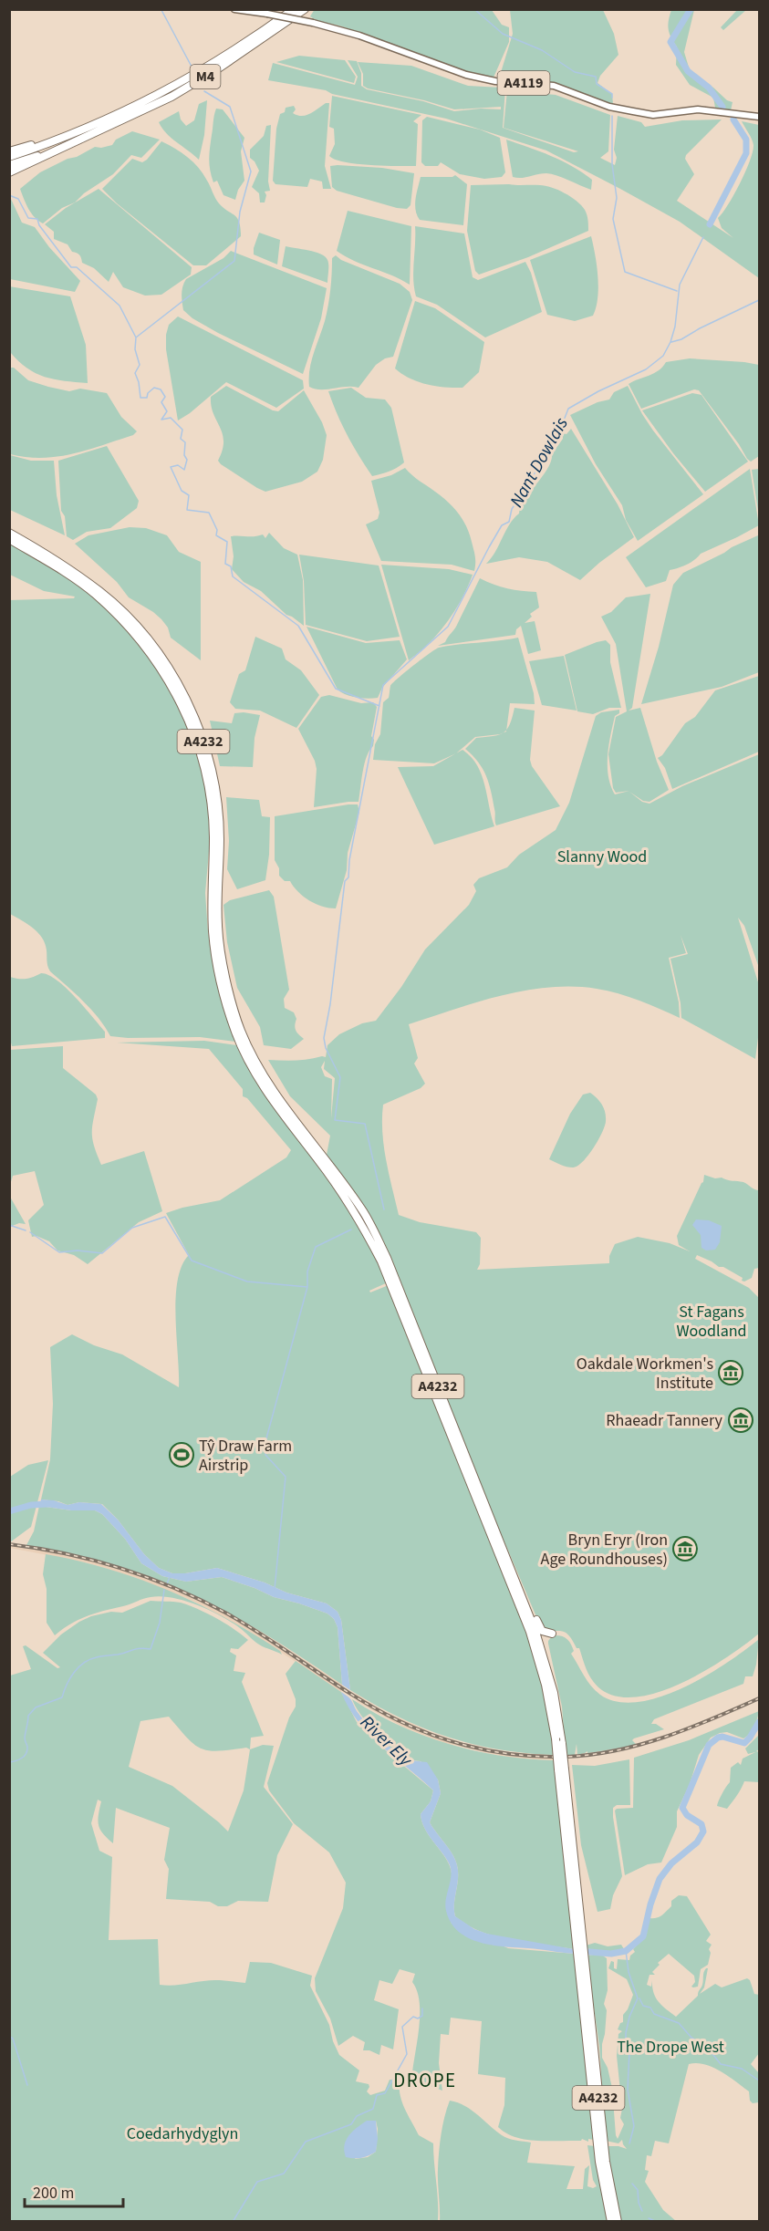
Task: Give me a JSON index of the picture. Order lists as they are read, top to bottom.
{
  "streets": {
    "highway": ["M4", "A4232"],
    "main road": ["A4119"]
  },
  "districts": ["DROPE"],
  "water": ["Nant Dowlais", "River Ely"],
  "parks": [
    "Slanny Wood",
    "St Fagans Woodland",
    "The Drope West",
    "Coedarhydyglyn"
  ],
  "places": {
    "museum": ["Oakdale Workmen's Institute", "Rhaeadr Tannery", "Bryn Eryr (Iron Age Roundhouses)"],
    "sports": ["Tŷ Draw Farm Airstrip"]
  },
  "scale_bar": "200 m"
}
